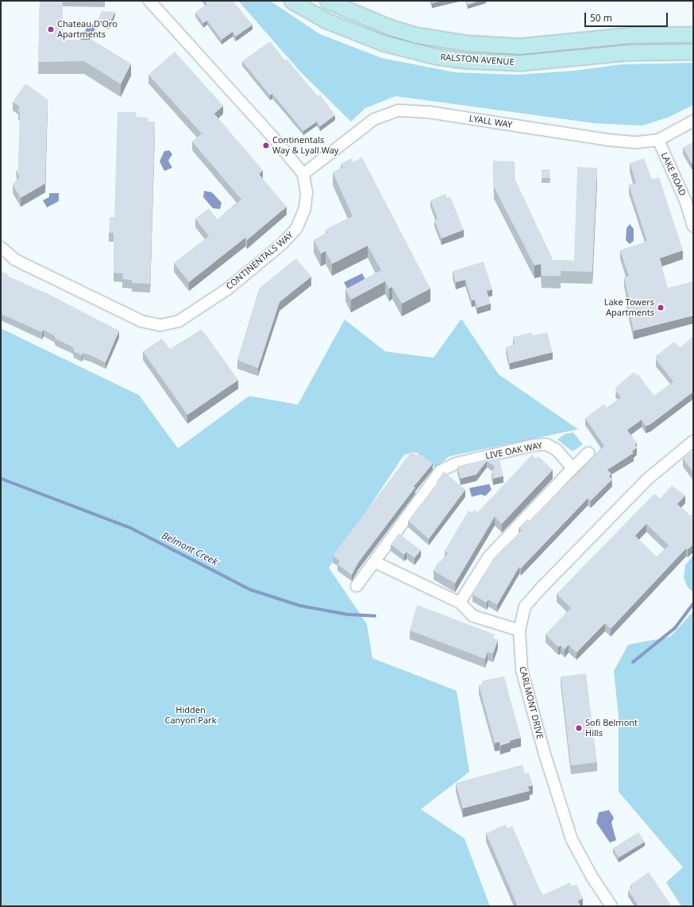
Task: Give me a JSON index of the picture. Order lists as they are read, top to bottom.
{
  "streets": {
    "main road": ["RALSTON AVENUE"],
    "street": [
      "LYALL WAY",
      "LAKE ROAD",
      "CONTINENTALS WAY",
      "LIVE OAK WAY",
      "CARLMONT DRIVE"
    ]
  },
  "crossings": [
    ["LYALL WAY", "LAKE ROAD"],
    ["LYALL WAY", "CONTINENTALS WAY"]
  ],
  "water": ["Belmont Creek"],
  "parks": ["Hidden Canyon Park"],
  "places": [
    "Chateau D'Oro Apartments",
    "Continentals Way & Lyall Way",
    "Lake Towers Apartments",
    "Sofi Belmont Hills"
  ],
  "scale_bar": "50 m"
}
